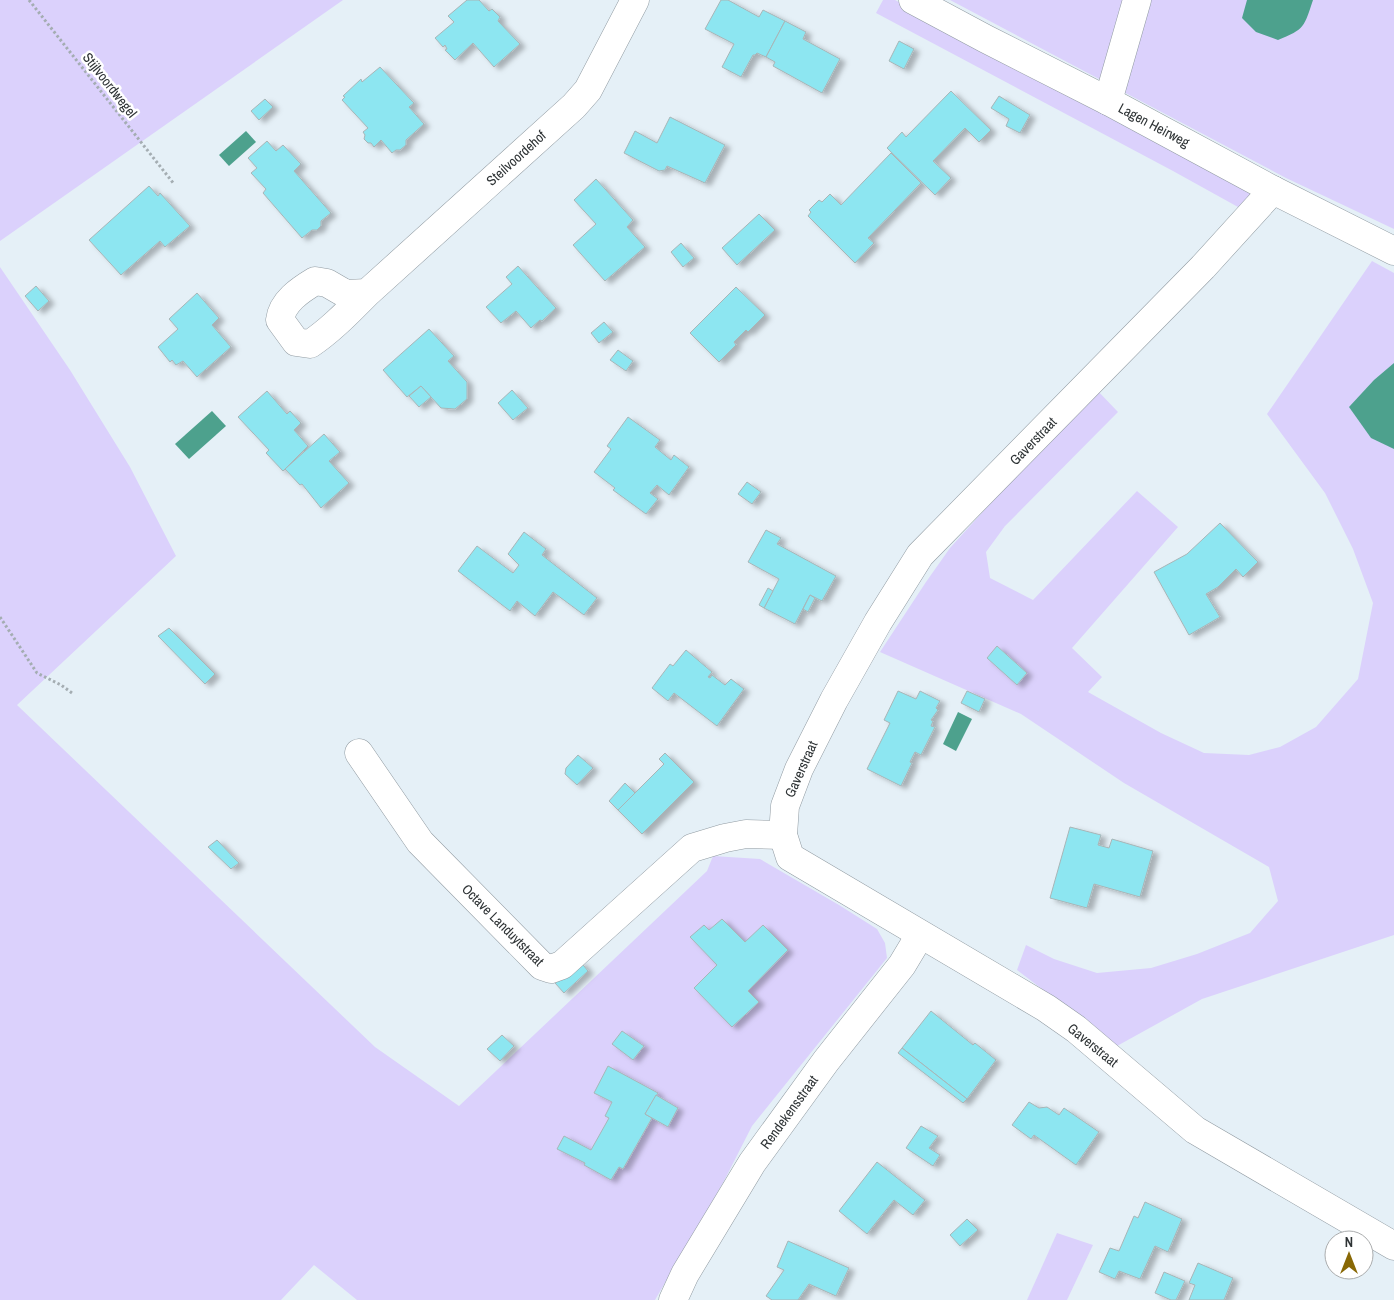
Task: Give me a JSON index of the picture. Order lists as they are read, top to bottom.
{
  "streets": {
    "street": [
      "Lagen Heirweg",
      "Steilvoordehof",
      "Gaverstraat",
      "Octave Landuytstraat",
      "Rendekensstraat"
    ],
    "path": ["Stijlvoordwegel"]
  },
  "crossings": [
    ["Lagen Heirweg", "Gaverstraat"],
    ["Gaverstraat", "Octave Landuytstraat"],
    ["Gaverstraat", "Rendekensstraat"]
  ],
  "north": "top"
}
